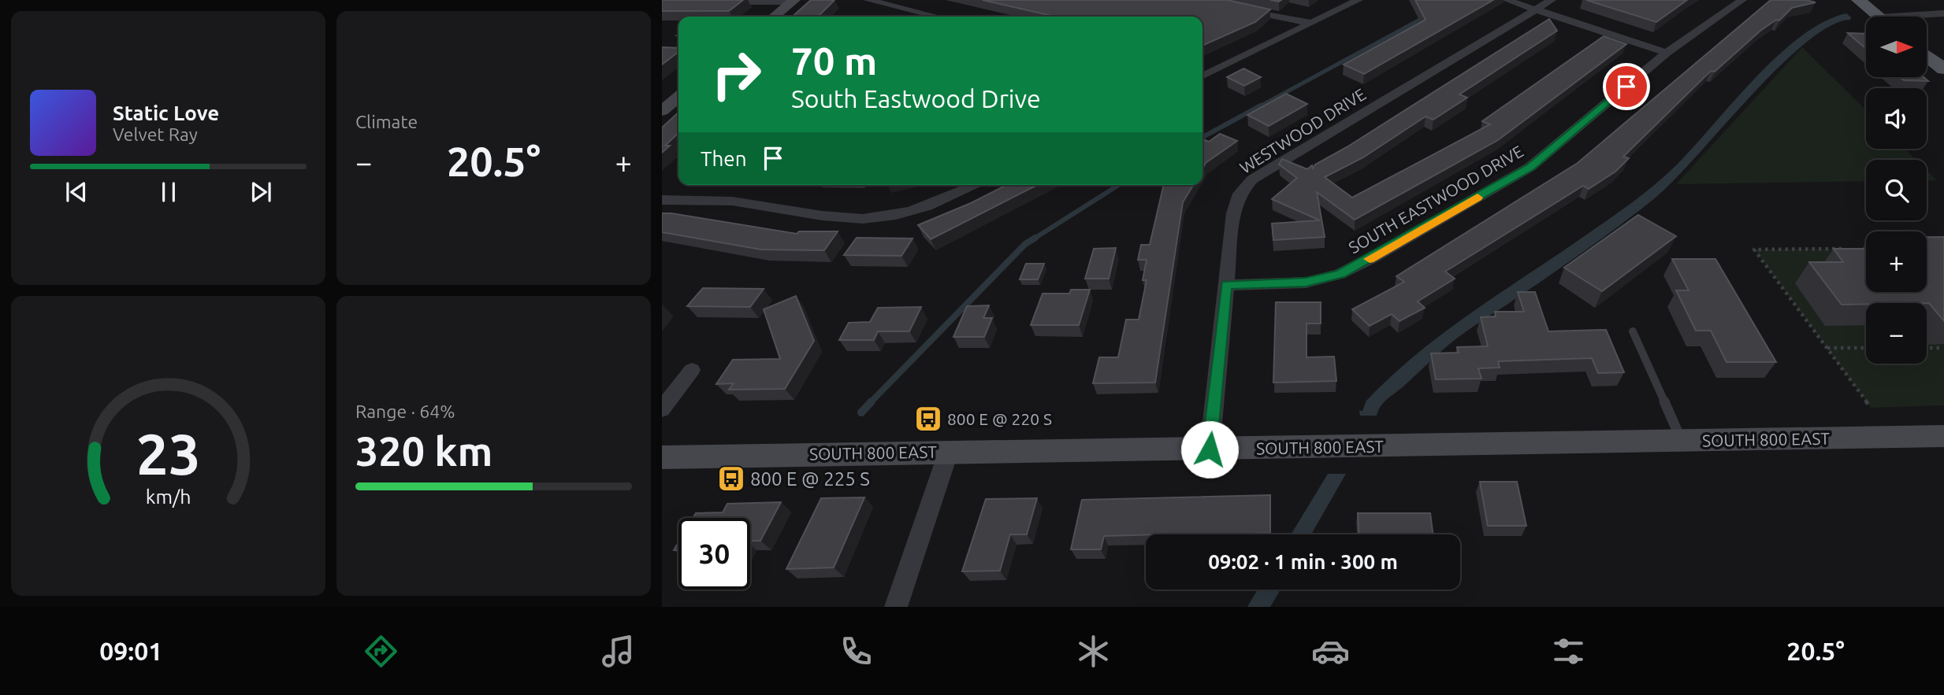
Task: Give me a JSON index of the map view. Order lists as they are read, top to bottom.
{
  "streets": {
    "main road": ["SOUTH 800 EAST"],
    "street": ["WESTWOOD DRIVE", "SOUTH EASTWOOD DRIVE"]
  },
  "crossings": [
    ["WESTWOOD DRIVE", "SOUTH EASTWOOD DRIVE"],
    ["WESTWOOD DRIVE", "SOUTH 800 EAST"]
  ],
  "places": {
    "bus stop": ["800 E @ 220 S", "800 E @ 225 S"]
  },
  "north": "right",
  "page": {
    "tile": [
      "Climate",
      ["Range · 64%", "320 km"]
    ],
    "map_buttons": ["+", "−"],
    "turn": ["70 m", "South Eastwood Drive"],
    "song": ["Static Love", "Velvet Ray"],
    "then": "Then",
    "heat": ["−", "20.5°", "+"],
    "limit": "30",
    "trip": "09:02 · 1 min · 300 m",
    "tabs": ["09:01", "20.5°"],
    "gauge": ["23", "km/h"]
  }
}
